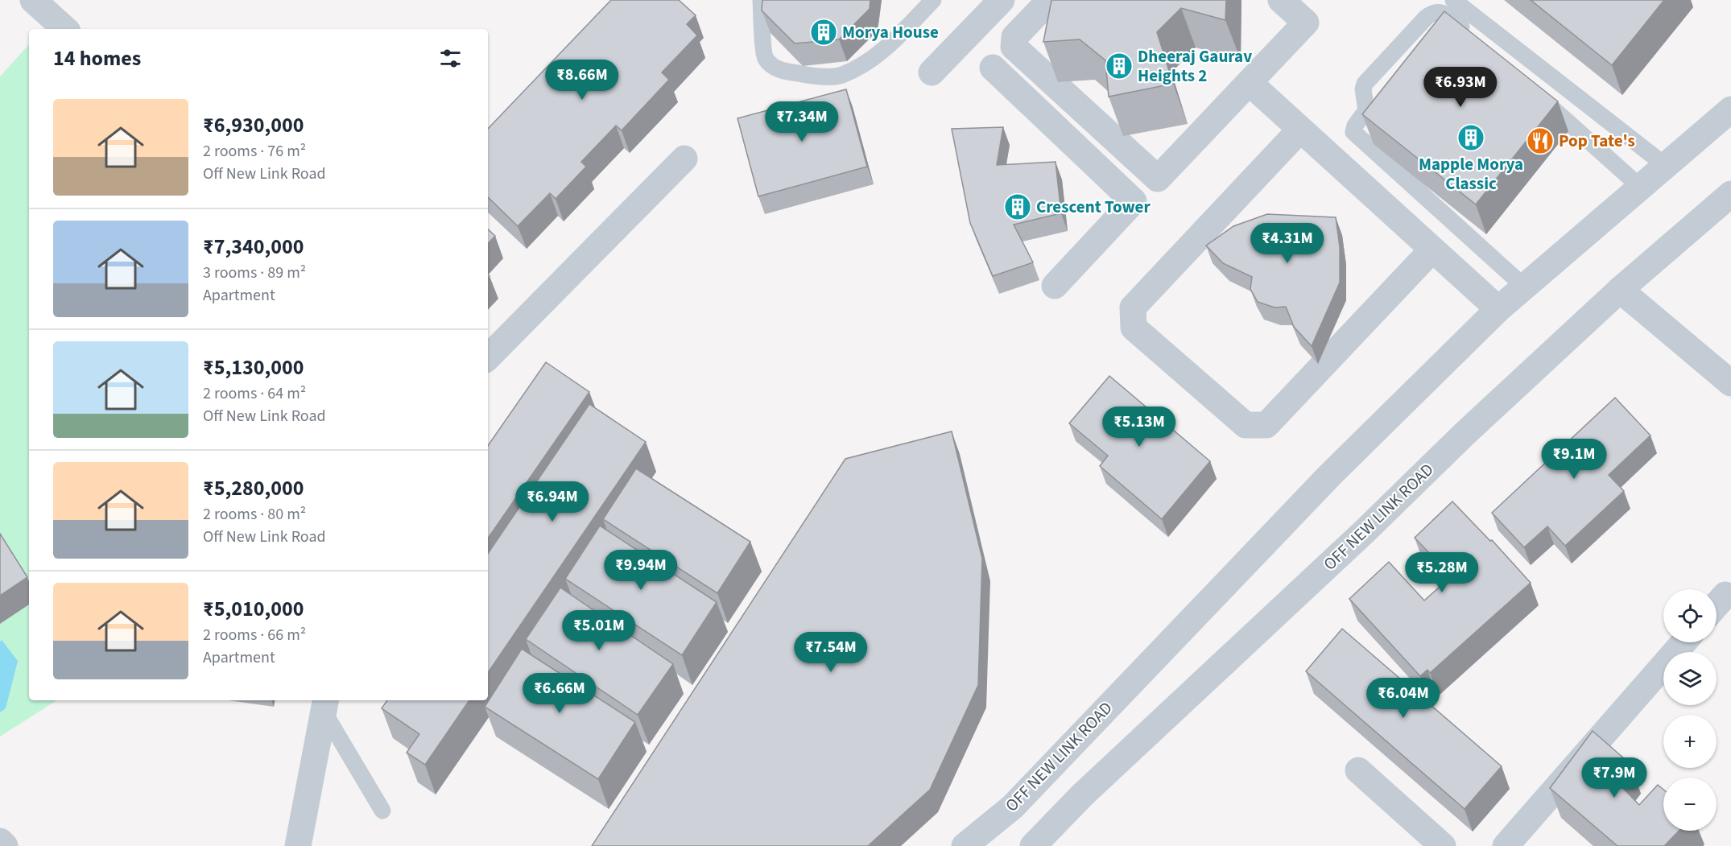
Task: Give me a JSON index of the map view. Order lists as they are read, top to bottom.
{
  "streets": {
    "street": ["OFF NEW LINK ROAD"]
  },
  "places": {
    "building": [
      "Morya House",
      "Dheeraj Gaurav Heights 2",
      "Mapple Morya Classic",
      "Crescent Tower"
    ],
    "restaurant": ["Pop Tate's"]
  },
  "page": {
    "heading": "14 homes",
    "price": [
      "₹8.66M",
      "₹6.93M",
      "₹7.34M",
      "₹4.31M",
      "₹5.13M",
      "₹9.1M",
      "₹6.94M",
      "₹9.94M",
      "₹5.28M",
      "₹5.01M",
      "₹7.54M",
      "₹6.66M",
      "₹6.04M",
      "₹7.9M"
    ],
    "list": [
      {
        "name": "₹6,930,000",
        "note": "2 rooms · 76 m² · Off New Link Road"
      },
      {
        "name": "₹7,340,000",
        "note": "3 rooms · 89 m² · Apartment"
      },
      {
        "name": "₹5,130,000",
        "note": "2 rooms · 64 m² · Off New Link Road"
      },
      {
        "name": "₹5,280,000",
        "note": "2 rooms · 80 m² · Off New Link Road"
      },
      {
        "name": "₹5,010,000",
        "note": "2 rooms · 66 m² · Apartment"
      }
    ],
    "map_buttons": ["+", "−"]
  }
}
